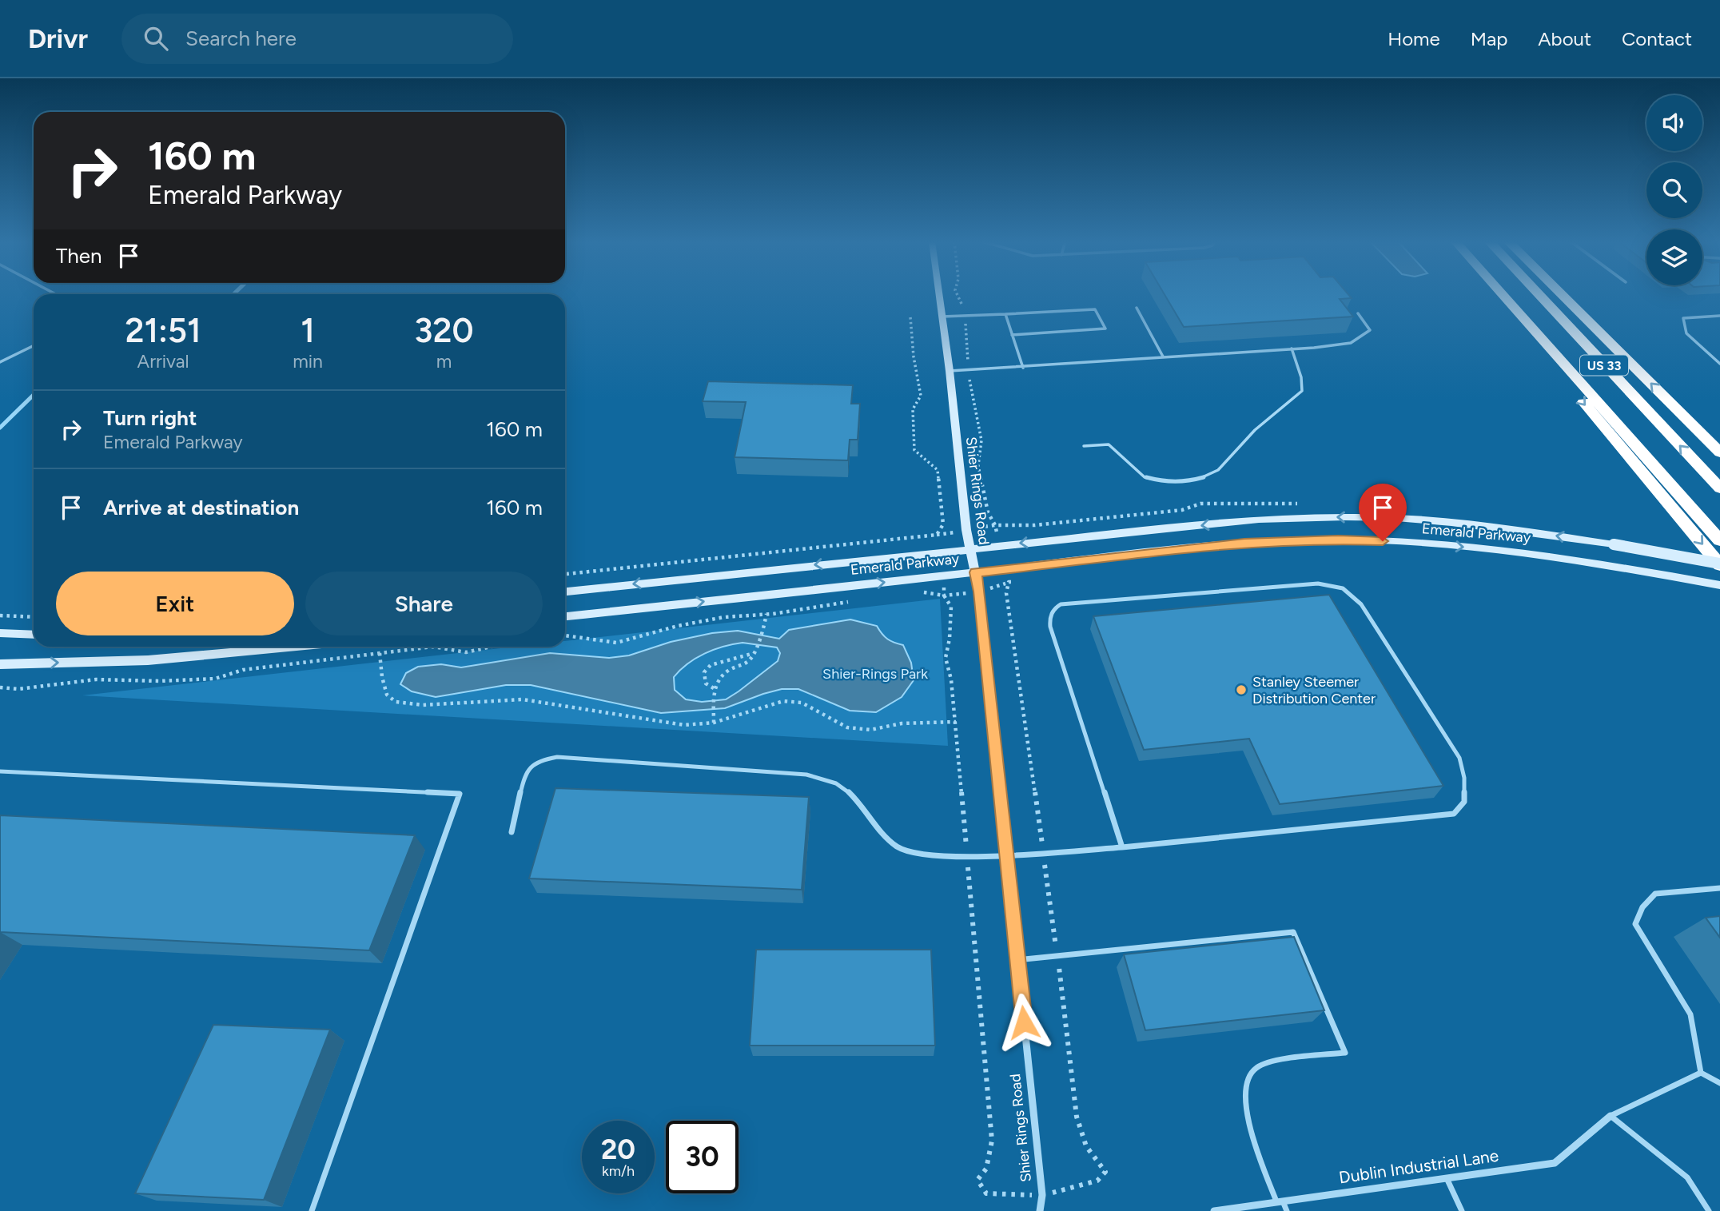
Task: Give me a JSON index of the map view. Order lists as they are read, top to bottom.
{
  "streets": {
    "highway": ["US 33"],
    "main road": ["Shier Rings Road", "Emerald Parkway"],
    "street": ["Dublin Industrial Lane"]
  },
  "crossings": [
    ["Shier Rings Road", "Emerald Parkway"]
  ],
  "parks": ["Shier-Rings Park"],
  "places": ["Stanley Steemer Distribution Center"],
  "page": {
    "header": "Drivr",
    "search": "Search here",
    "nav": [
      "Home",
      "Map",
      "About",
      "Contact"
    ],
    "turn": ["160 m", "Emerald Parkway"],
    "then": "Then",
    "eta": [
      "21:51",
      "Arrival",
      "1",
      "min",
      "320",
      "m"
    ],
    "list": [
      {
        "name": "Turn right",
        "note": "Emerald Parkway",
        "value": "160 m"
      },
      {
        "name": "Arrive at destination",
        "value": "160 m"
      }
    ],
    "buttons": ["Exit", "Share"],
    "speed": "20 km/h",
    "limit": "30"
  }
}
